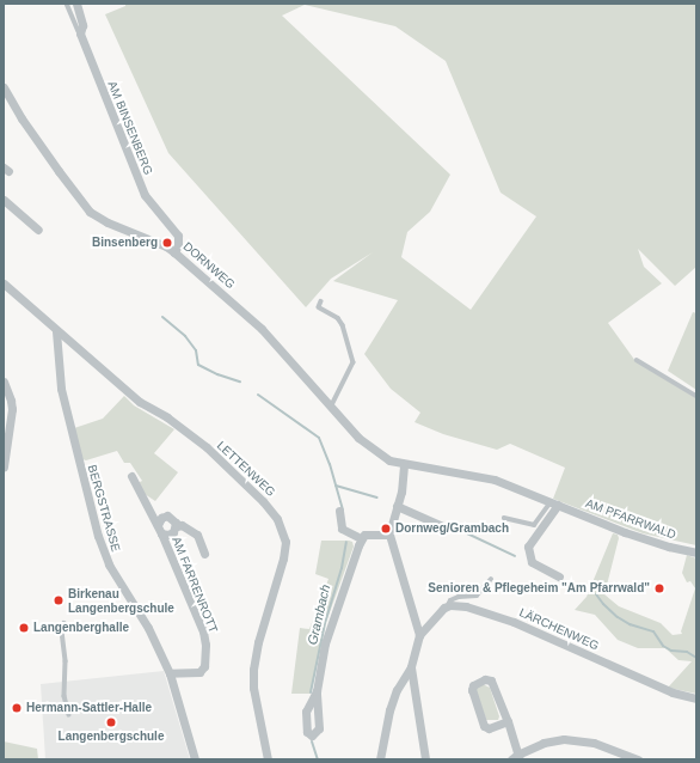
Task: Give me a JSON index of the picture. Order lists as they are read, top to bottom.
{
  "streets": {
    "street": [
      "AM BINSENBERG",
      "DORNWEG",
      "LETTENWEG",
      "BERGSTRASSE",
      "AM PFARRWALD",
      "AM FARRENROTT",
      "LÄRCHENWEG"
    ]
  },
  "crossings": [
    ["AM BINSENBERG", "DORNWEG"],
    ["DORNWEG", "AM PFARRWALD"],
    ["LETTENWEG", "BERGSTRASSE"],
    ["BERGSTRASSE", "AM FARRENROTT"]
  ],
  "water": ["Grambach"],
  "places": [
    "Binsenberg",
    "Dornweg/Grambach",
    "Senioren & Pflegeheim \"Am Pfarrwald\"",
    "Birkenau Langenbergschule",
    "Langenberghalle",
    "Hermann-Sattler-Halle",
    "Langenbergschule"
  ]
}
